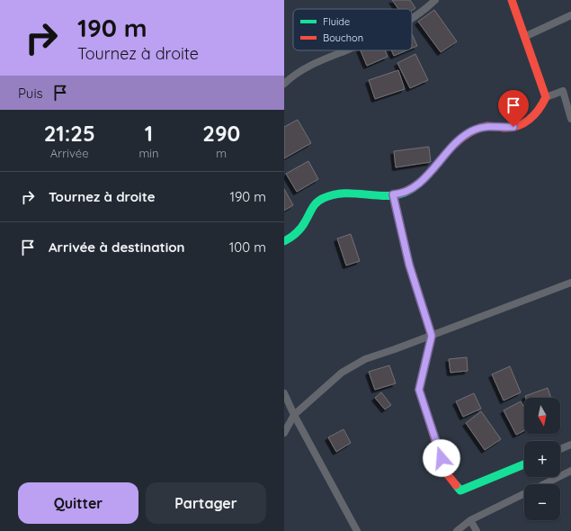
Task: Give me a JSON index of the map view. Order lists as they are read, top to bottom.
{
  "legend": ["Fluide", "Bouchon"],
  "north": "bottom",
  "page": {
    "turn": ["190 m", "Tournez à droite"],
    "then": "Puis",
    "eta": [
      "21:25",
      "Arrivée",
      "1",
      "min",
      "290",
      "m"
    ],
    "list": [
      {
        "name": "Tournez à droite",
        "value": "190 m"
      },
      {
        "name": "Arrivée à destination",
        "value": "100 m"
      }
    ],
    "map_buttons": ["+", "−"],
    "buttons": ["Quitter", "Partager"]
  }
}
